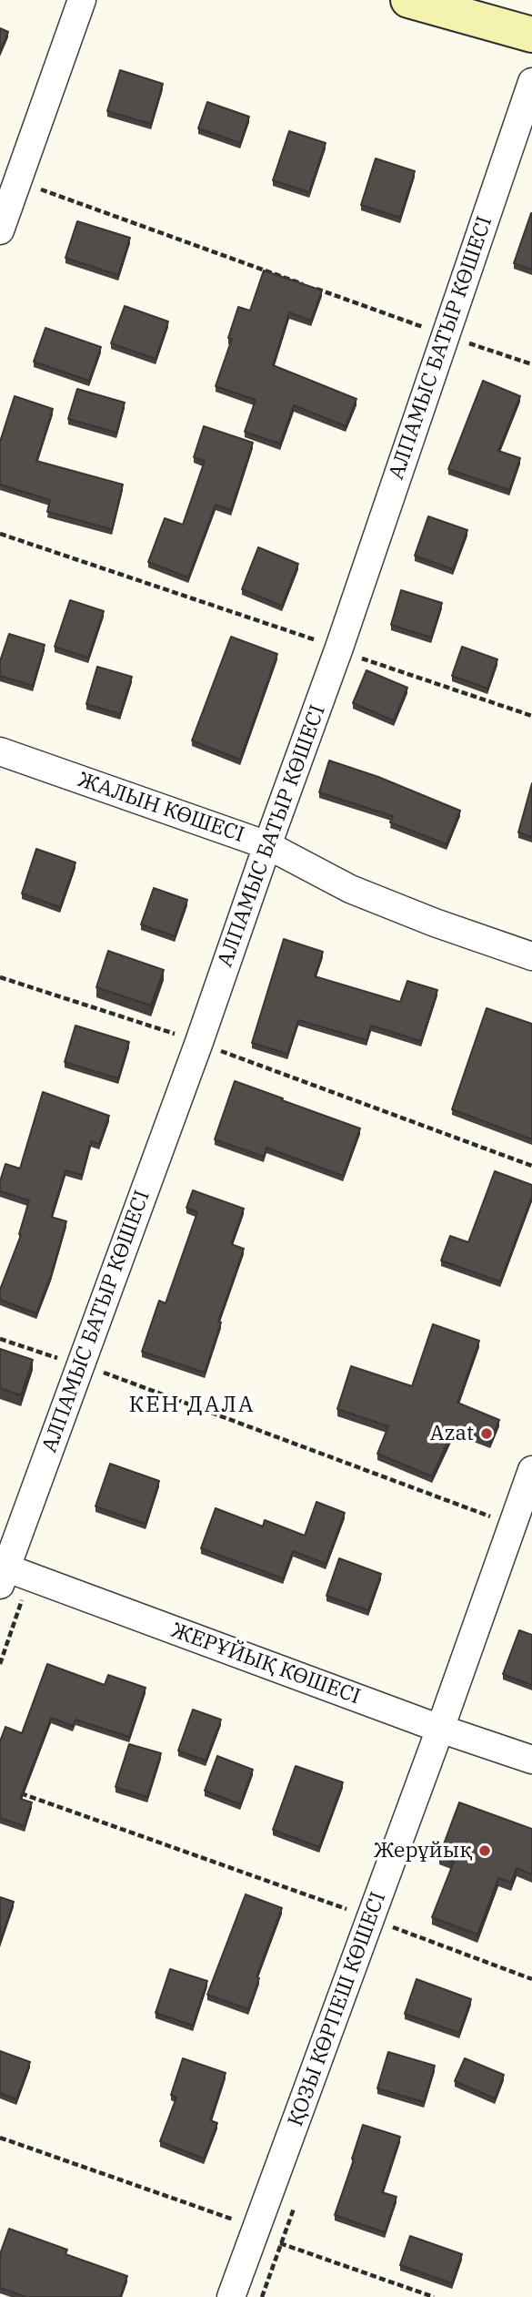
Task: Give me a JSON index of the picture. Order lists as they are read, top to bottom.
{
  "streets": {
    "street": [
      "АЛПАМЫС БАТЫР КӨШЕСІ",
      "ЖАЛЫН КӨШЕСІ",
      "ЖЕРҰЙЫҚ КӨШЕСІ",
      "ҚОЗЫ КӨРПЕШ КӨШЕСІ"
    ]
  },
  "crossings": [
    ["АЛПАМЫС БАТЫР КӨШЕСІ", "ЖАЛЫН КӨШЕСІ"],
    ["АЛПАМЫС БАТЫР КӨШЕСІ", "ЖЕРҰЙЫҚ КӨШЕСІ"],
    ["ЖЕРҰЙЫҚ КӨШЕСІ", "ҚОЗЫ КӨРПЕШ КӨШЕСІ"]
  ],
  "districts": ["КЕН ДАЛА"],
  "places": ["Azat", "Жерұйық"]
}
